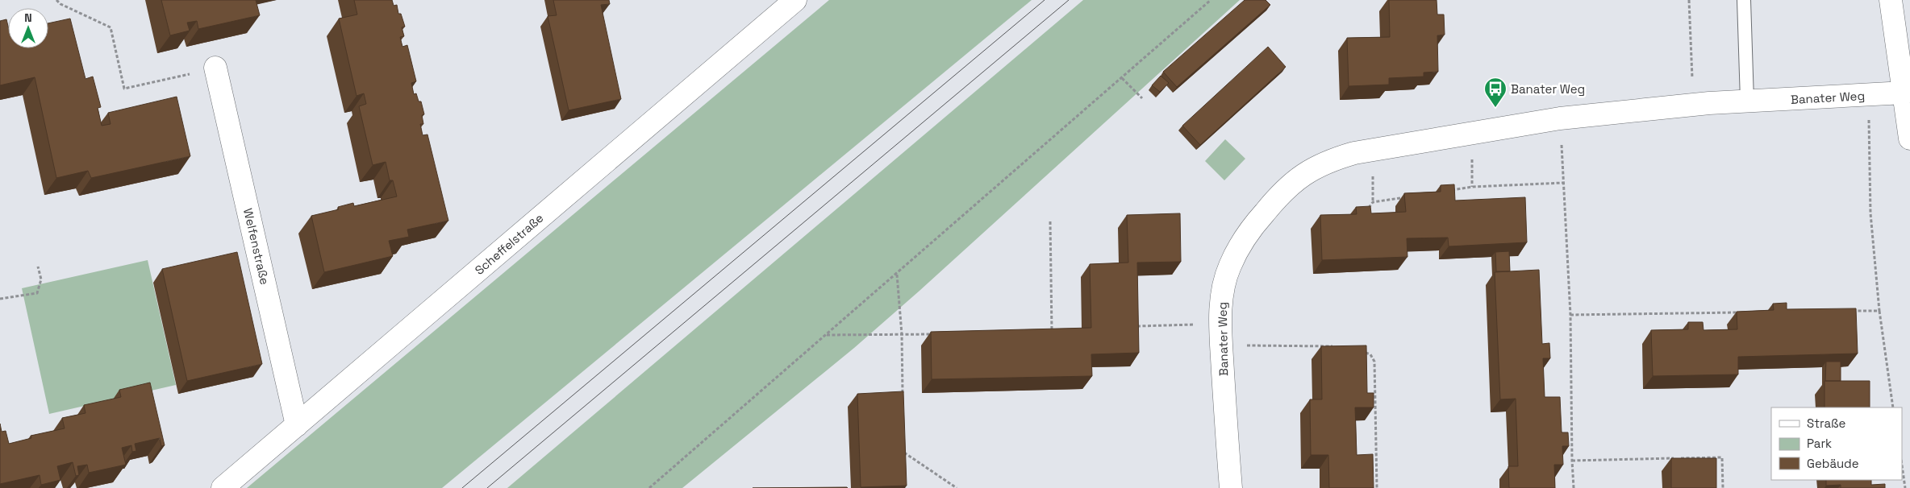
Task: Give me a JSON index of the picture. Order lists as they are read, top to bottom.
{
  "streets": {
    "street": ["Banater Weg", "Scheffelstraße", "Welfenstraße"]
  },
  "crossings": [
    ["Scheffelstraße", "Welfenstraße"]
  ],
  "places": {
    "bus stop": ["Banater Weg"]
  },
  "legend": ["Straße", "Park", "Gebäude"],
  "north": "top"
}
